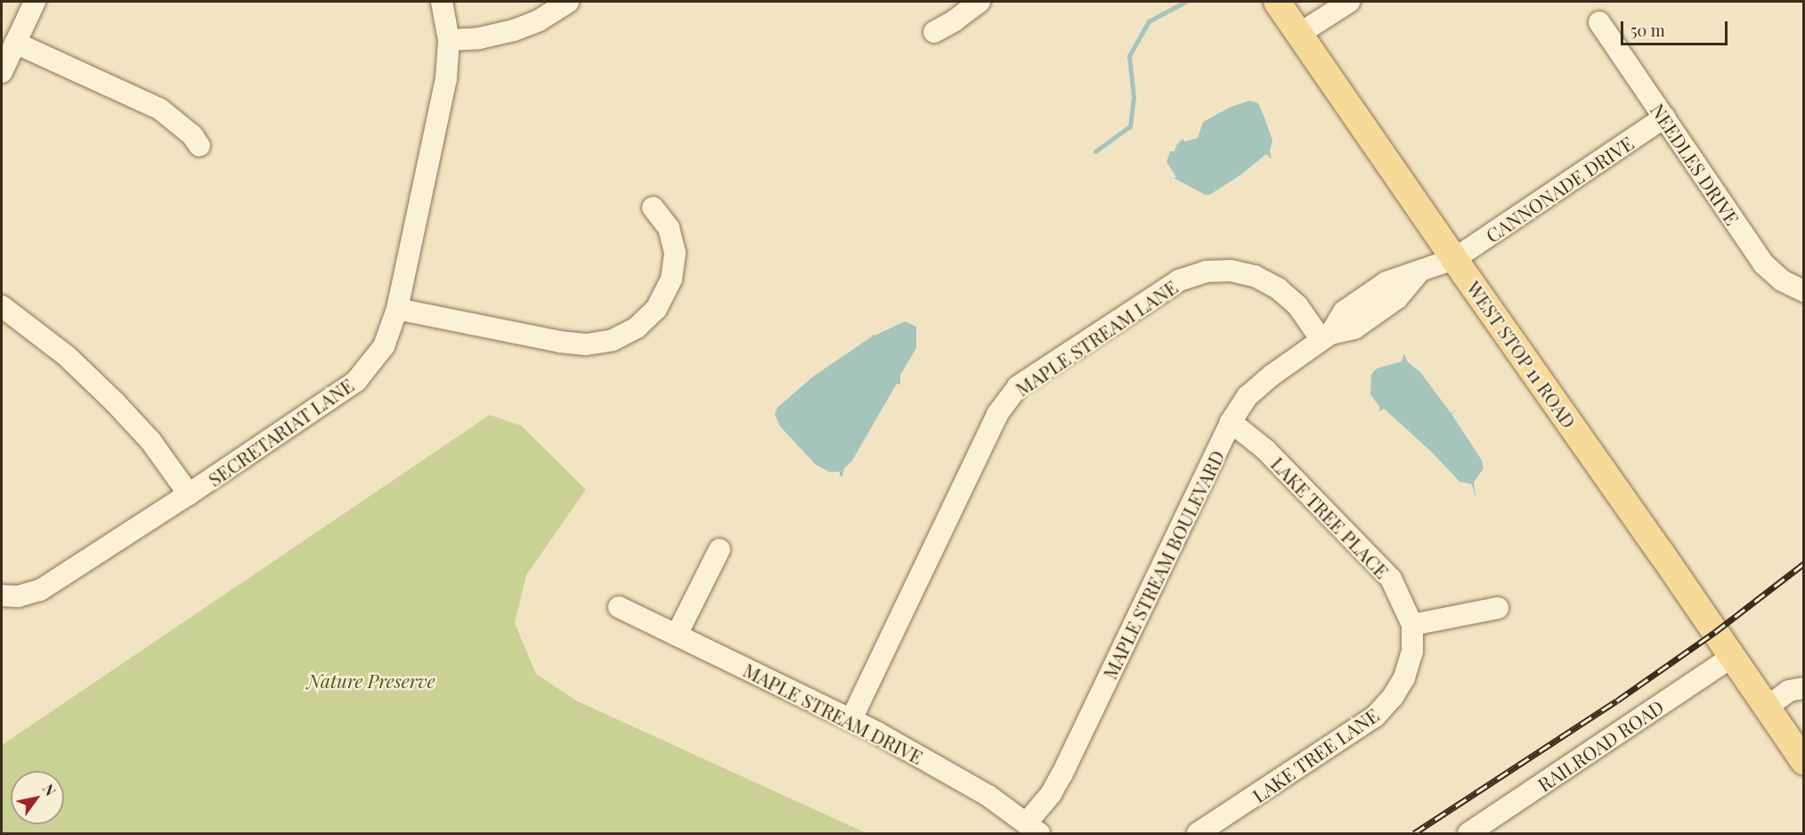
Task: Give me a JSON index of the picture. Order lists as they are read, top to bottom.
{
  "streets": {
    "main road": ["WEST STOP 11 ROAD"],
    "street": [
      "NEEDLES DRIVE",
      "CANNONADE DRIVE",
      "MAPLE STREAM LANE",
      "SECRETARIAT LANE",
      "LAKE TREE PLACE",
      "MAPLE STREAM BOULEVARD",
      "MAPLE STREAM DRIVE",
      "RAILROAD ROAD",
      "LAKE TREE LANE"
    ]
  },
  "crossings": [
    ["NEEDLES DRIVE", "CANNONADE DRIVE"],
    ["CANNONADE DRIVE", "WEST STOP 11 ROAD"],
    ["CANNONADE DRIVE", "MAPLE STREAM BOULEVARD"],
    ["MAPLE STREAM LANE", "MAPLE STREAM BOULEVARD"],
    ["MAPLE STREAM LANE", "MAPLE STREAM DRIVE"],
    ["WEST STOP 11 ROAD", "MAPLE STREAM BOULEVARD"],
    ["WEST STOP 11 ROAD", "RAILROAD ROAD"],
    ["LAKE TREE PLACE", "MAPLE STREAM BOULEVARD"],
    ["LAKE TREE PLACE", "LAKE TREE LANE"],
    ["MAPLE STREAM BOULEVARD", "MAPLE STREAM DRIVE"]
  ],
  "parks": ["Nature Preserve"],
  "scale_bar": "50 m",
  "north": "top right"
}
